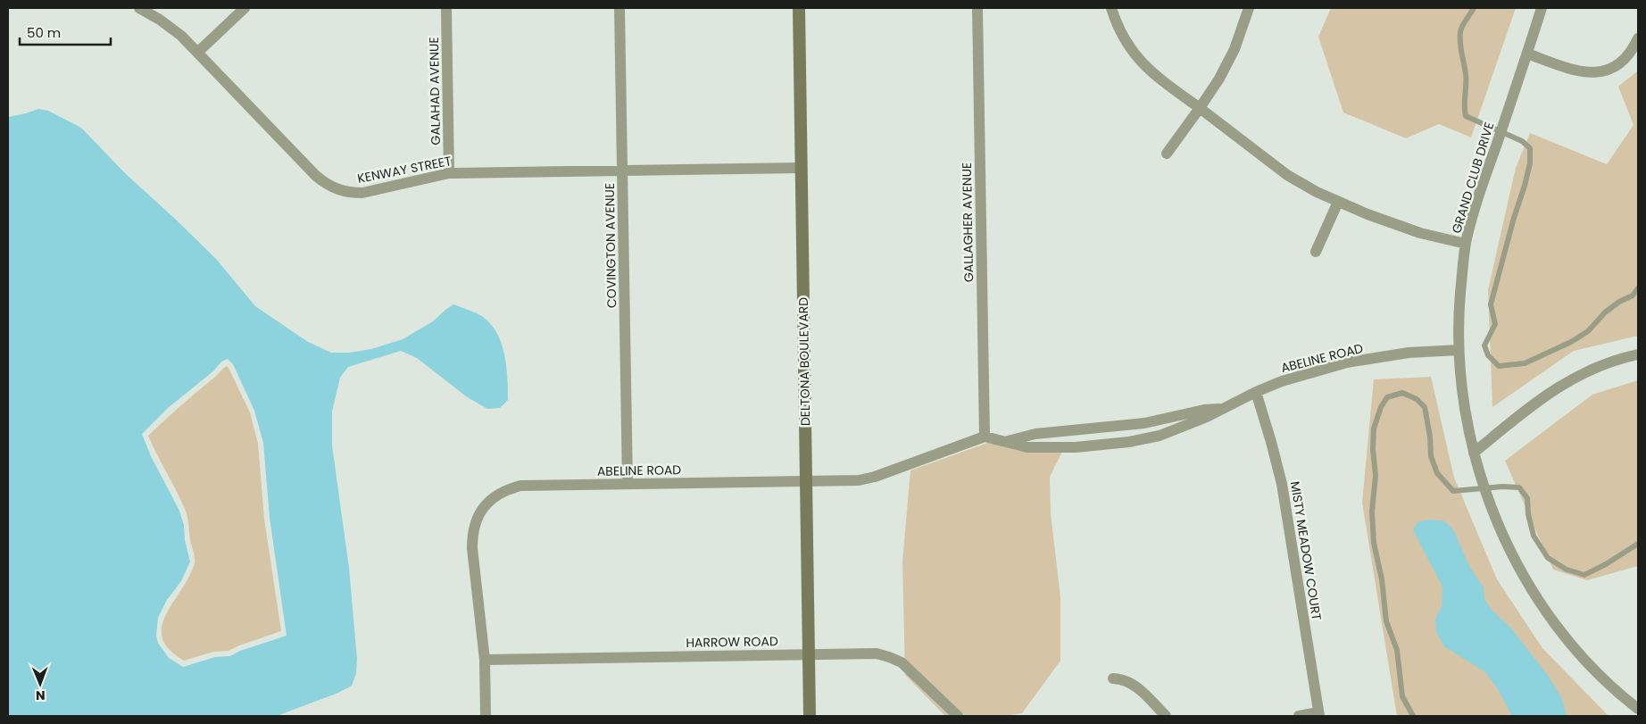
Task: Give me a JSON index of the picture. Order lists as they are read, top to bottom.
{
  "streets": {
    "main road": ["DELTONA BOULEVARD"],
    "street": [
      "GALAHAD AVENUE",
      "KENWAY STREET",
      "GRAND CLUB DRIVE",
      "GALLAGHER AVENUE",
      "COVINGTON AVENUE",
      "ABELINE ROAD",
      "MISTY MEADOW COURT",
      "HARROW ROAD"
    ]
  },
  "crossings": [
    ["GALAHAD AVENUE", "KENWAY STREET"],
    ["KENWAY STREET", "COVINGTON AVENUE"],
    ["KENWAY STREET", "DELTONA BOULEVARD"],
    ["GRAND CLUB DRIVE", "ABELINE ROAD"],
    ["GALLAGHER AVENUE", "ABELINE ROAD"],
    ["COVINGTON AVENUE", "ABELINE ROAD"],
    ["ABELINE ROAD", "DELTONA BOULEVARD"],
    ["ABELINE ROAD", "MISTY MEADOW COURT"],
    ["ABELINE ROAD", "HARROW ROAD"],
    ["DELTONA BOULEVARD", "HARROW ROAD"]
  ],
  "scale_bar": "50 m",
  "north": "bottom"
}
